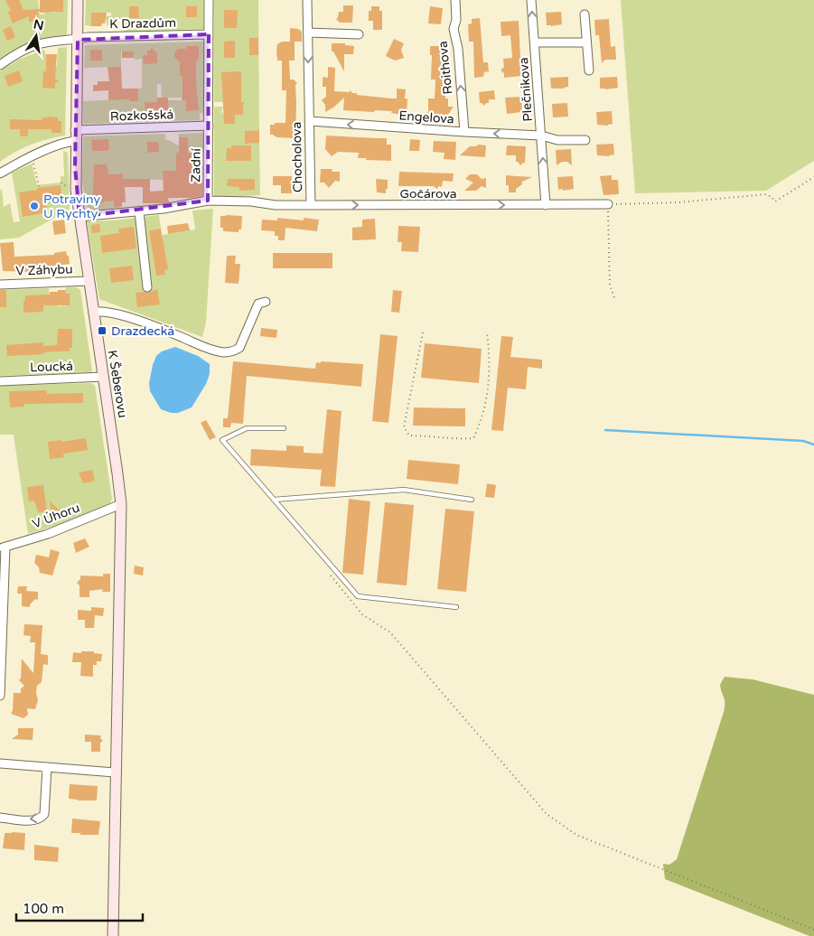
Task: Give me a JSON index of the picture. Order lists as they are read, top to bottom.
{
  "streets": {
    "street": [
      "K Drazdům",
      "Roithova",
      "Plečnikova",
      "Rozkošská",
      "Engelova",
      "Chocholova",
      "Zadní",
      "Gočárova",
      "V Záhybu",
      "Loucká",
      "K Šeberovu",
      "V Úhoru"
    ]
  },
  "crossings": [
    ["K Drazdům", "Zadní"],
    ["K Drazdům", "K Šeberovu"],
    ["Roithova", "Engelova"],
    ["Plečnikova", "Engelova"],
    ["Plečnikova", "Gočárova"],
    ["Rozkošská", "Zadní"],
    ["Rozkošská", "K Šeberovu"],
    ["Engelova", "Chocholova"],
    ["Chocholova", "Zadní"],
    ["Chocholova", "Gočárova"],
    ["V Záhybu", "K Šeberovu"],
    ["Loucká", "K Šeberovu"],
    ["K Šeberovu", "V Úhoru"]
  ],
  "one_way": [
    "Roithova",
    "Plečnikova",
    "Engelova",
    "Gočárova"
  ],
  "places": {
    "other": ["Potraviny U Rychty"],
    "transit": ["Drazdecká"]
  },
  "scale_bar": "100 m",
  "north": "top"
}
